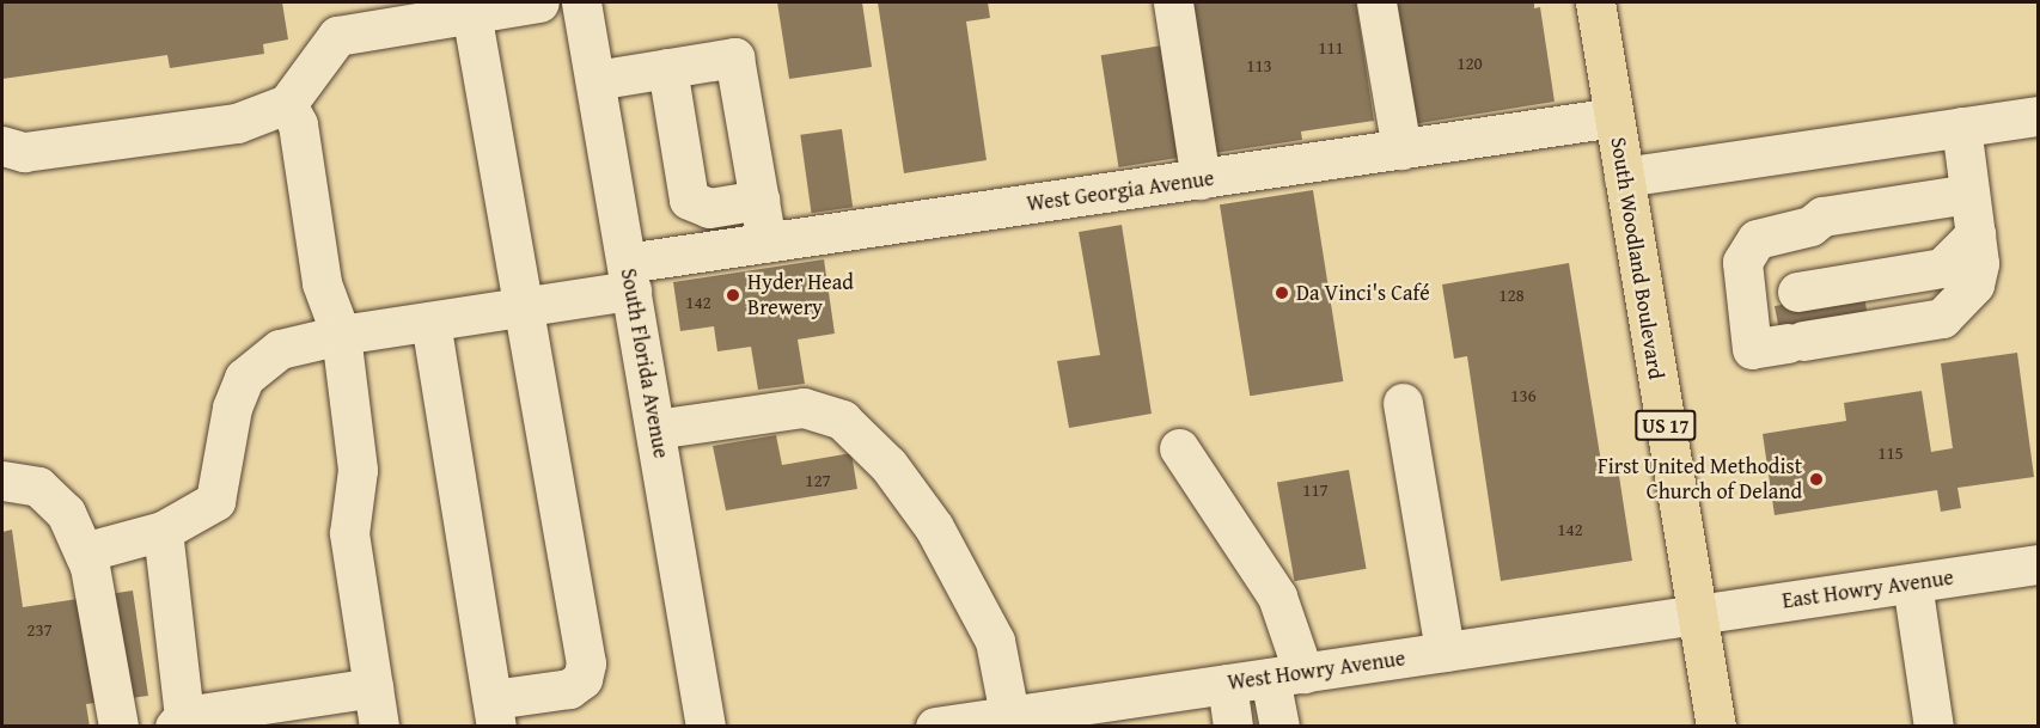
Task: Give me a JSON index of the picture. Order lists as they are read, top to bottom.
{
  "streets": {
    "main road": ["South Woodland Boulevard", "US 17"],
    "street": [
      "West Georgia Avenue",
      "South Florida Avenue",
      "East Howry Avenue",
      "West Howry Avenue"
    ]
  },
  "crossings": [
    ["West Georgia Avenue", "South Woodland Boulevard"],
    ["West Georgia Avenue", "South Florida Avenue"],
    ["South Woodland Boulevard", "East Howry Avenue"],
    ["South Woodland Boulevard", "West Howry Avenue"],
    ["East Howry Avenue", "West Howry Avenue"]
  ],
  "places": ["Da Vinci's Café", "Hyder Head Brewery", "First United Methodist Church of Deland"],
  "house_numbers": [
    "111",
    "120",
    "113",
    "128",
    "142",
    "136",
    "115",
    "127",
    "117",
    "142",
    "237"
  ]
}
